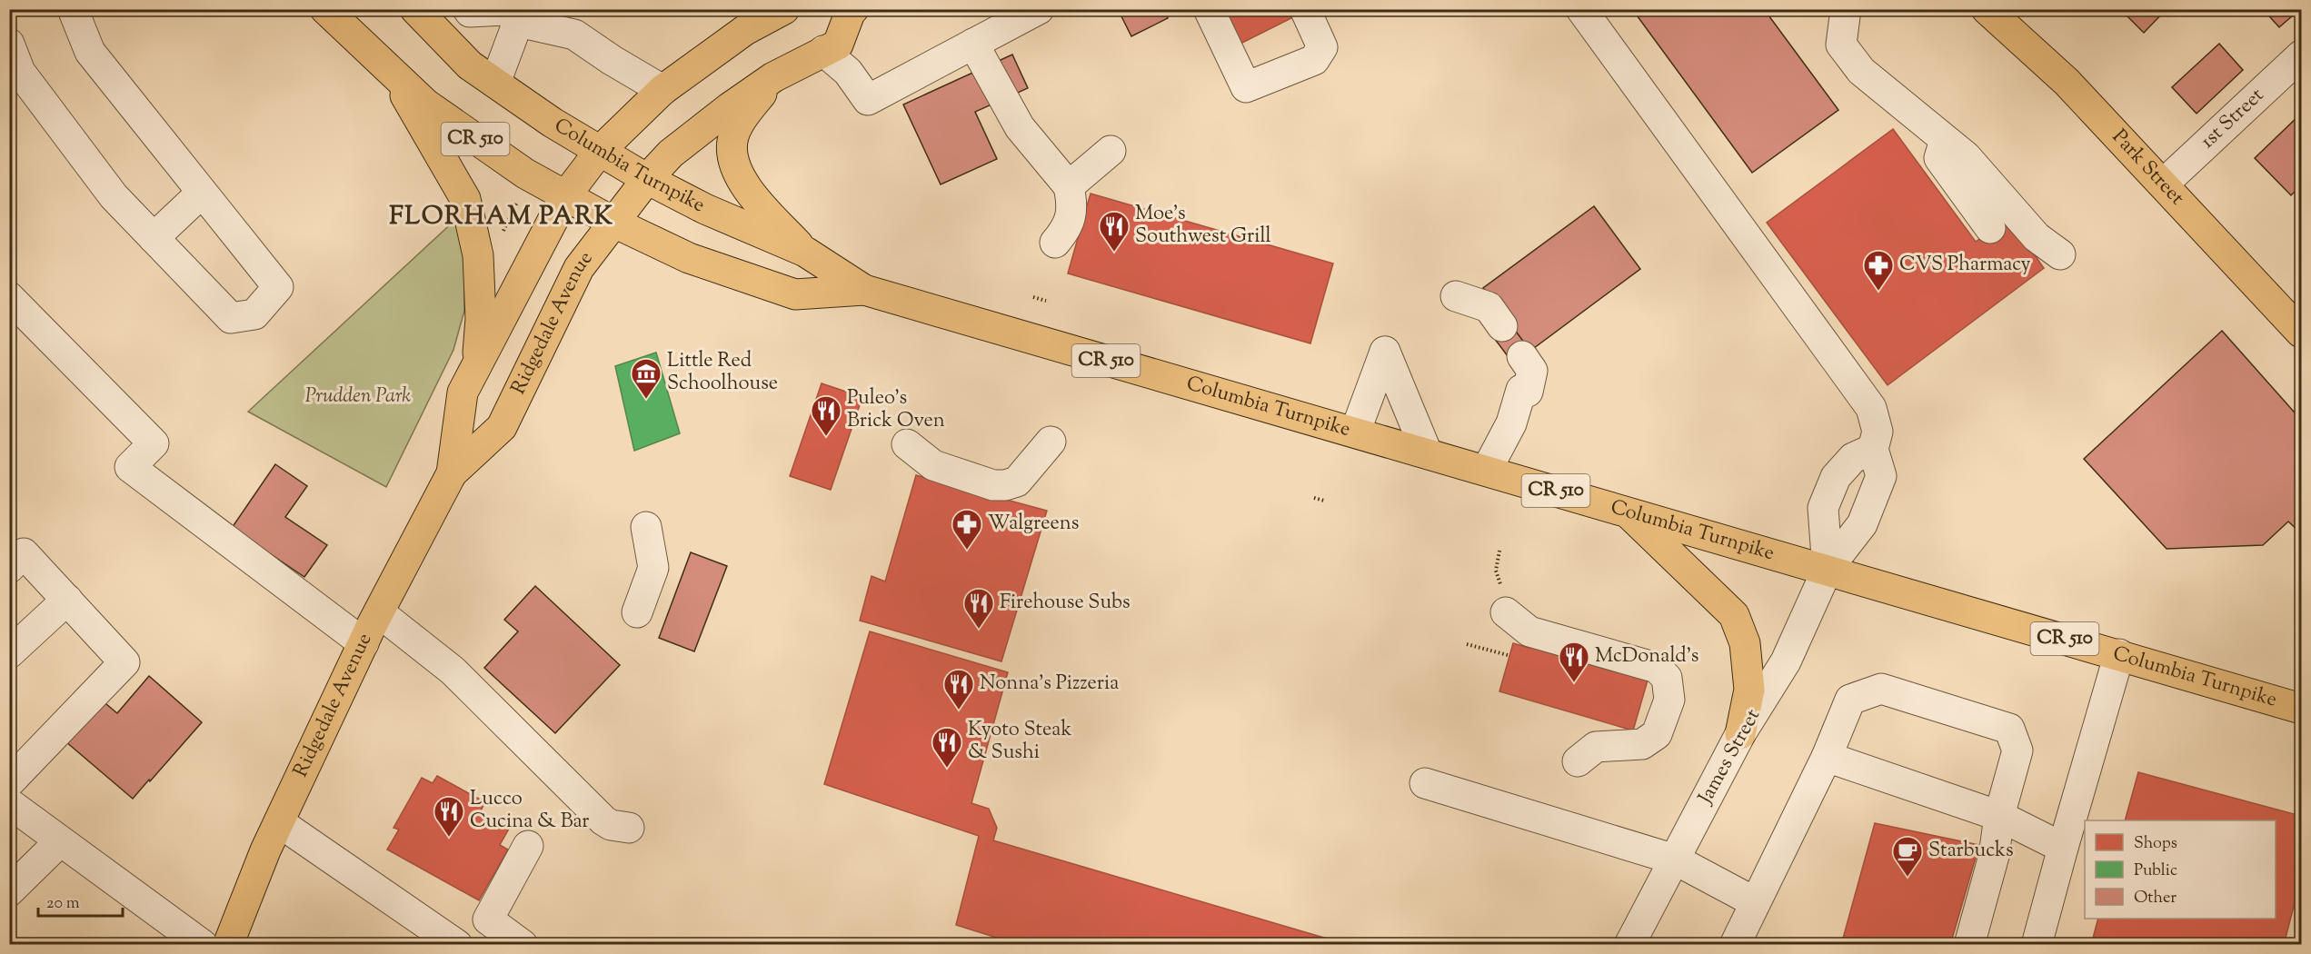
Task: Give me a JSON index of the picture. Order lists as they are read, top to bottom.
{
  "streets": {
    "main road": [
      "CR 510",
      "Columbia Turnpike",
      "Park Street",
      "Ridgedale Avenue"
    ],
    "street": ["1st Street", "James Street"]
  },
  "crossings": [
    ["1st Street", "Park Street"],
    ["Columbia Turnpike", "Ridgedale Avenue"],
    ["Columbia Turnpike", "James Street"]
  ],
  "districts": ["FLORHAM PARK"],
  "parks": ["Prudden Park"],
  "places": {
    "restaurant": [
      "Moe's Southwest Grill",
      "Puleo's Brick Oven",
      "Firehouse Subs",
      "McDonald's",
      "Nonna's Pizzeria",
      "Kyoto Steak & Sushi",
      "Lucco Cucina & Bar"
    ],
    "pharmacy": ["CVS Pharmacy", "Walgreens"],
    "museum": ["Little Red Schoolhouse"],
    "cafe": ["Starbucks"]
  },
  "legend": ["Shops", "Public", "Other"],
  "scale_bar": "20 m"
}
